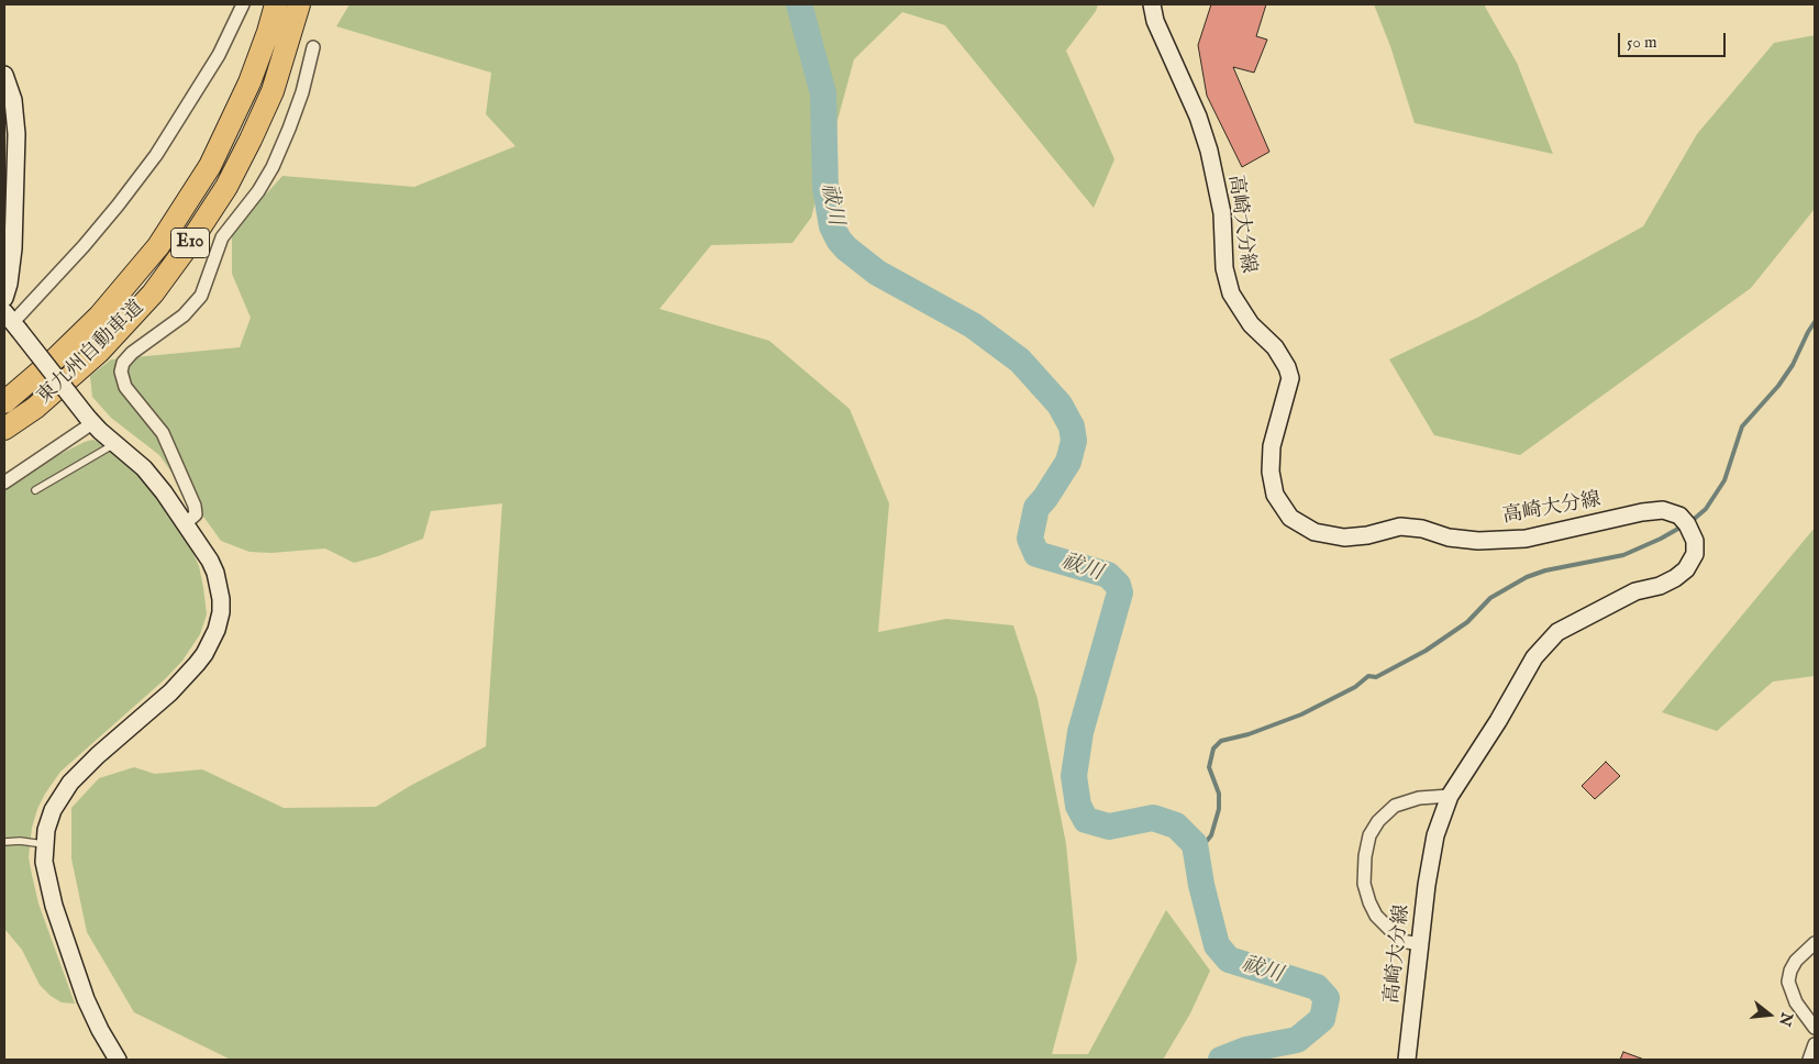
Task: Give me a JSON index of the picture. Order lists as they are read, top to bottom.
{
  "streets": {
    "highway": ["E10", "東九州自動車道"],
    "main road": ["高崎大分線"]
  },
  "water": ["祓川"],
  "scale_bar": "50 m",
  "north": "right"
}
